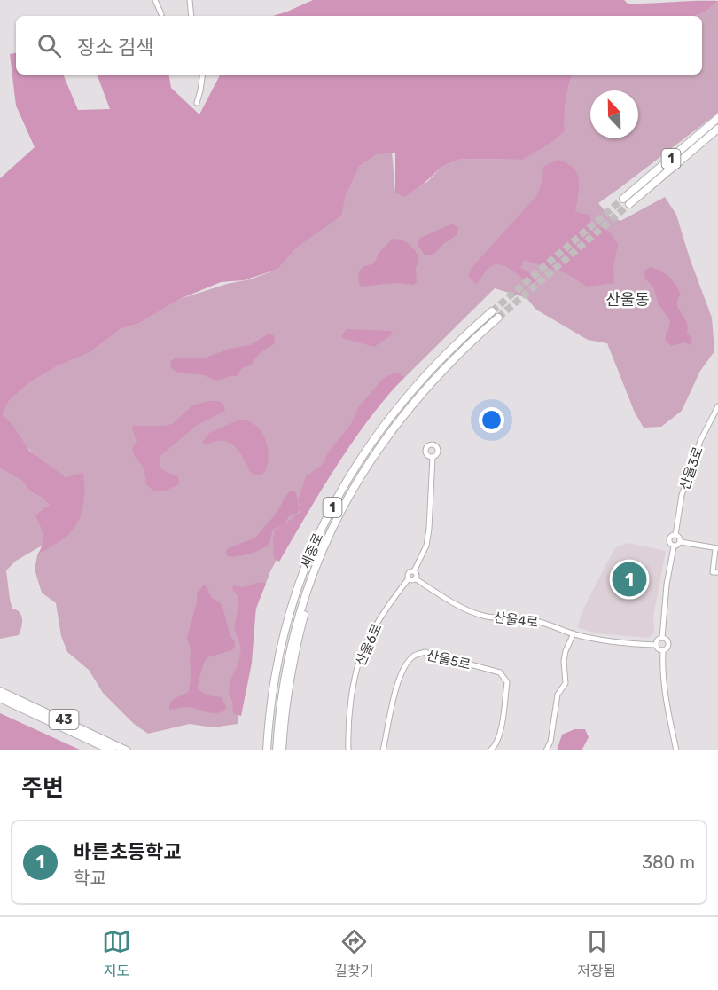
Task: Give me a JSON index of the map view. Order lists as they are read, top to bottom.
{
  "streets": {
    "highway": ["1", "세종로", "43"],
    "street": [
      "산울3로",
      "산울4로",
      "산울6로",
      "산울5로"
    ]
  },
  "crossings": [
    ["산울4로", "산울6로"]
  ],
  "districts": ["산울동"],
  "north": "top",
  "page": {
    "search": "장소 검색",
    "pins": "1",
    "heading": "주변",
    "list": [
      {
        "mark": "1",
        "name": "바른초등학교",
        "note": "학교",
        "value": "380 m"
      }
    ],
    "nav": ["지도", "길찾기", "저장됨"]
  }
}
